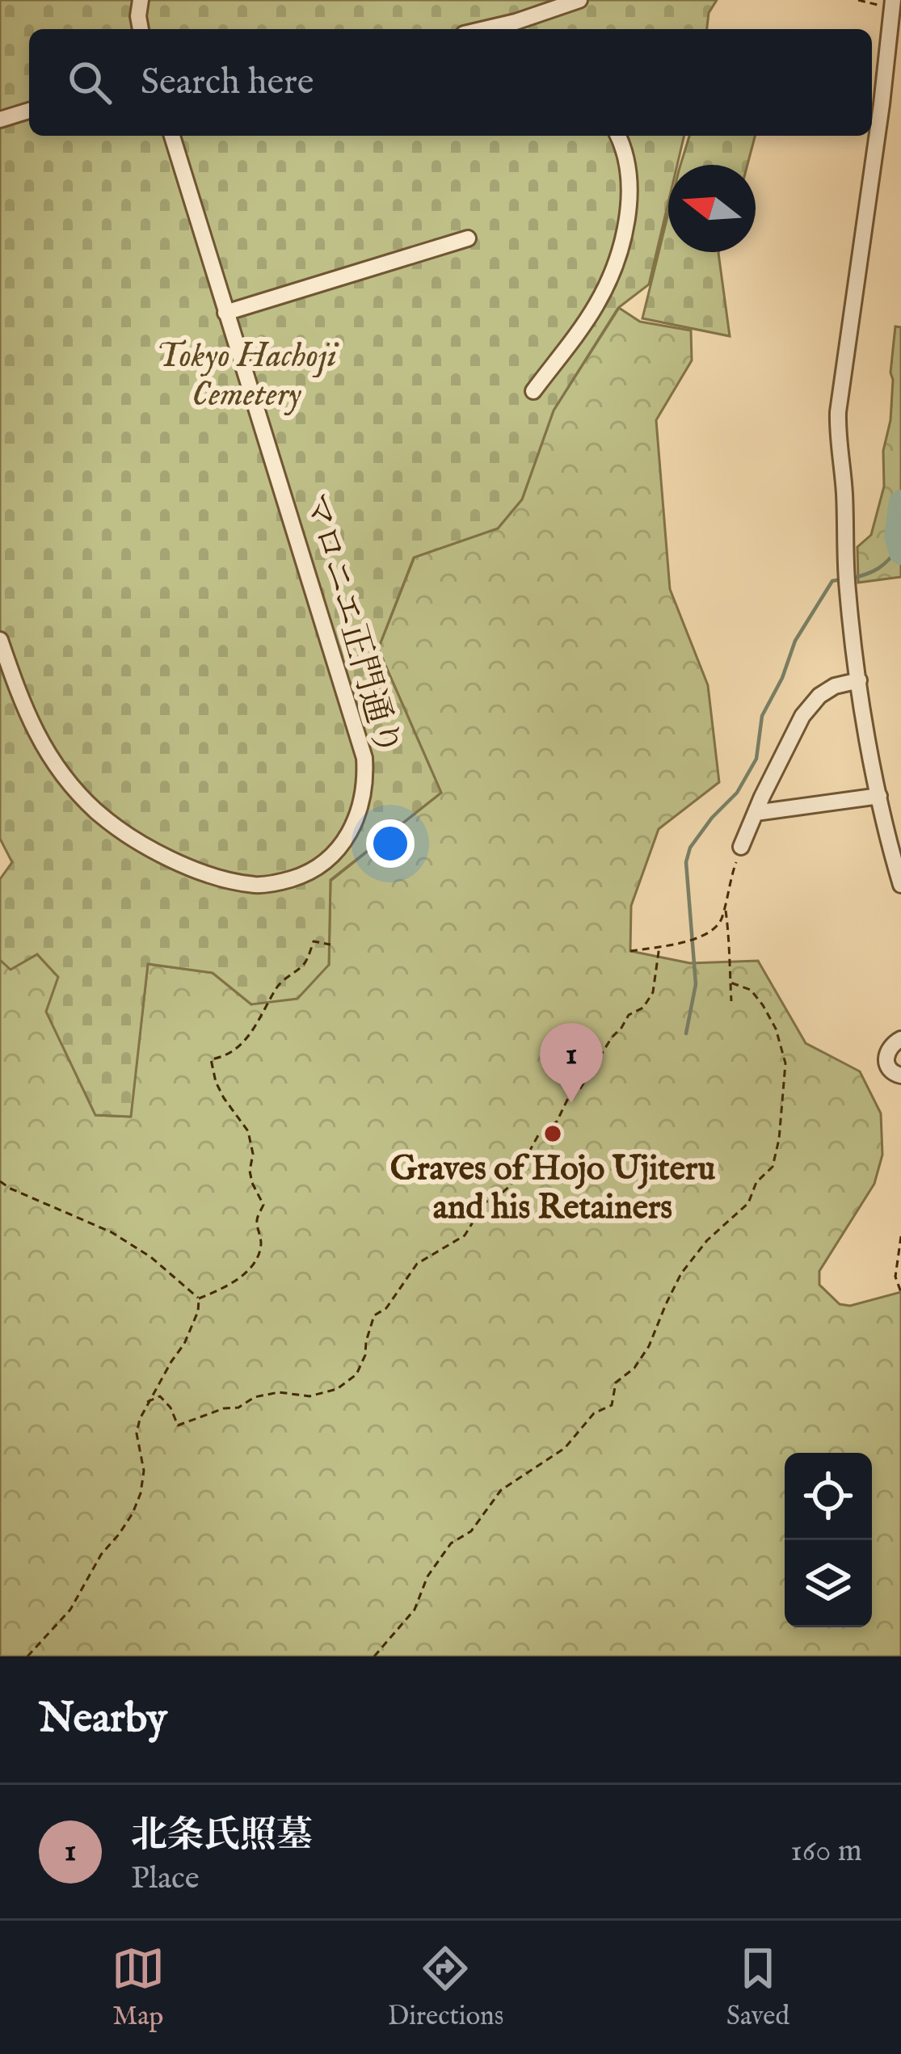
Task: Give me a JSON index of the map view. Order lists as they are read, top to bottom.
{
  "streets": {
    "street": ["マロニエ正門通り"]
  },
  "parks": ["Tokyo Hachoji Cemetery"],
  "places": ["Graves of Hojo Ujiteru and his Retainers"],
  "north": "left",
  "page": {
    "search": "Search here",
    "pins": "1",
    "heading": "Nearby",
    "list": [
      {
        "mark": "1",
        "name": "北条氏照墓",
        "note": "Place",
        "value": "160 m"
      }
    ],
    "nav": ["Map", "Directions", "Saved"]
  }
}
